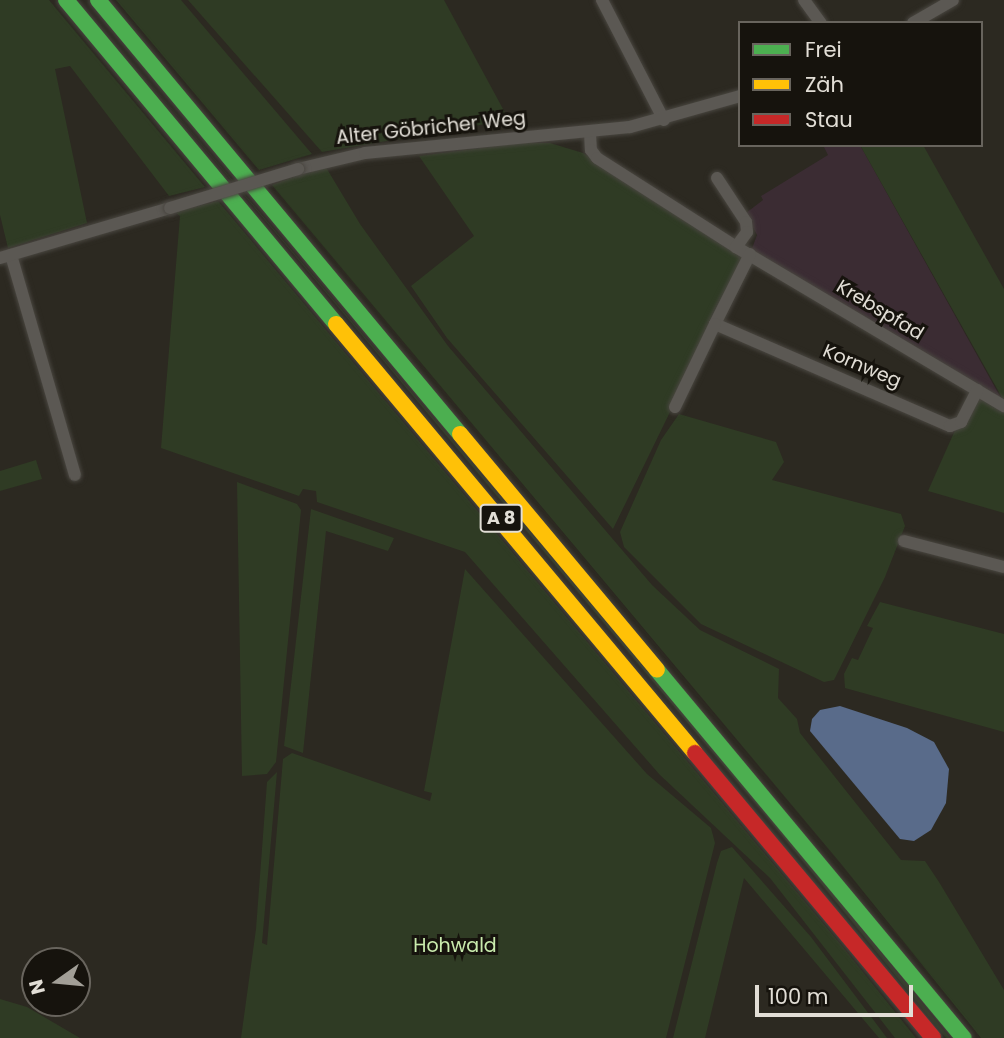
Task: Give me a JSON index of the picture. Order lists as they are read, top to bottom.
{
  "streets": {
    "highway": ["A 8"],
    "street": ["Alter Göbricher Weg", "Krebspfad", "Kornweg"]
  },
  "crossings": [
    ["Alter Göbricher Weg", "Krebspfad"],
    ["Krebspfad", "Kornweg"]
  ],
  "parks": ["Hohwald"],
  "legend": ["Frei", "Zäh", "Stau"],
  "scale_bar": "100 m",
  "north": "left"
}
